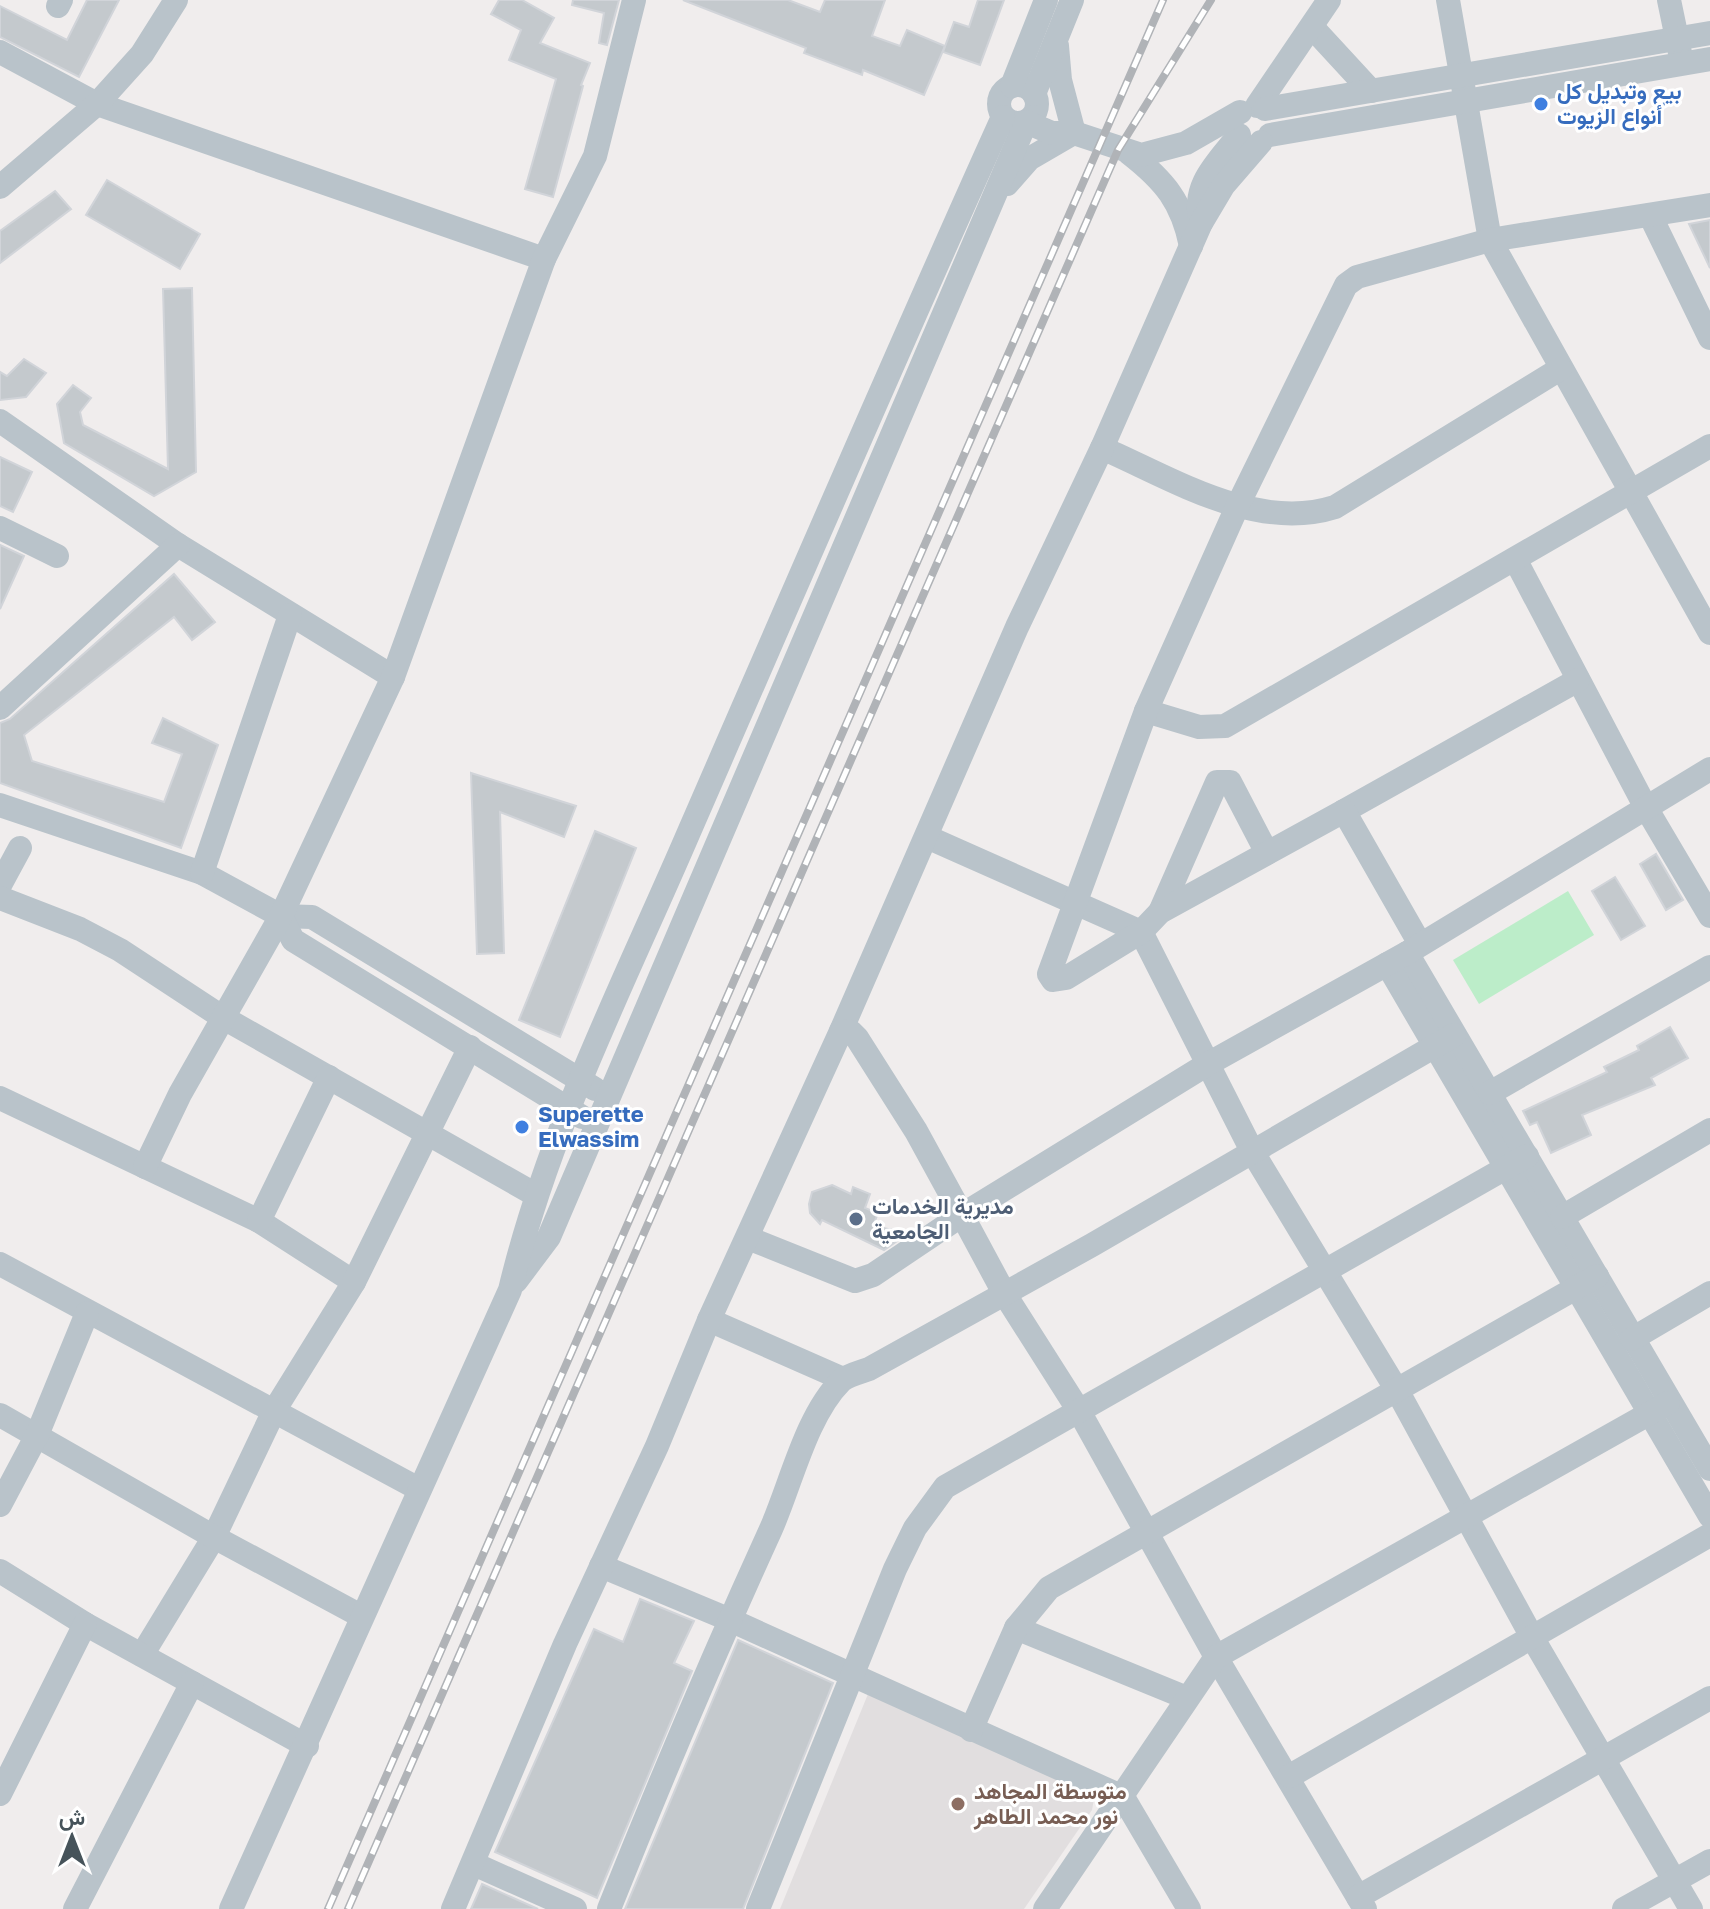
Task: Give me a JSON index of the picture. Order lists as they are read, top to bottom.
{
  "places": [
    "بيع وتبديل كل أنواع الزيوت",
    "Superette Elwassim",
    "مديرية الخدمات الجامعية",
    "متوسطة المجاهد نور محمد الطاهر"
  ],
  "north": "top"
}
